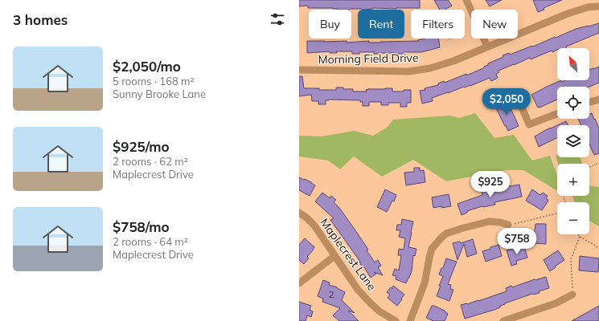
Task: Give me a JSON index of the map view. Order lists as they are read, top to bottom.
{
  "streets": {
    "street": ["Morning Field Drive", "Maplecrest Lane"]
  },
  "house_numbers": ["2"],
  "north": "top left",
  "page": {
    "heading": "3 homes",
    "chip": [
      "Buy",
      "Rent",
      "Filters",
      "New"
    ],
    "list": [
      {
        "name": "$2,050/mo",
        "note": "5 rooms · 168 m² · Sunny Brooke Lane"
      },
      {
        "name": "$925/mo",
        "note": "2 rooms · 62 m² · Maplecrest Drive"
      },
      {
        "name": "$758/mo",
        "note": "2 rooms · 64 m² · Maplecrest Drive"
      }
    ],
    "map_buttons": ["+", "−"],
    "price": ["$2,050", "$925", "$758"]
  }
}
